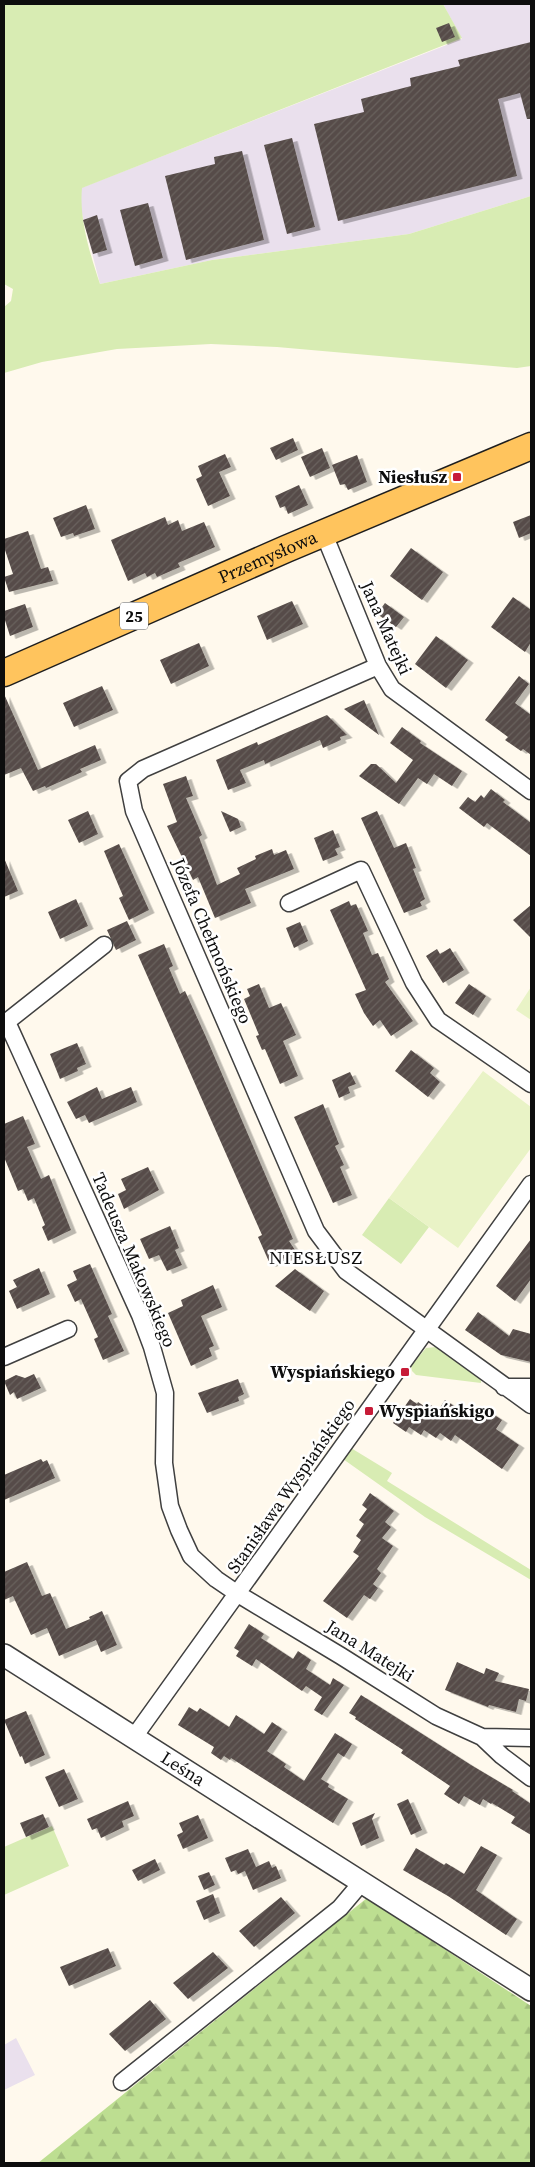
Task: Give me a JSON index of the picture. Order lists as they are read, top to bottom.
{
  "streets": {
    "main road": ["Przemysłowa", "25"],
    "street": [
      "Jana Matejki",
      "Józefa Chełmońskiego",
      "Tadeusza Makowskiego",
      "Stanisława Wyspiańskiego",
      "Leśna"
    ]
  },
  "crossings": [
    ["Przemysłowa", "Jana Matejki"],
    ["Jana Matejki", "Józefa Chełmońskiego"],
    ["Jana Matejki", "Tadeusza Makowskiego"],
    ["Jana Matejki", "Stanisława Wyspiańskiego"],
    ["Józefa Chełmońskiego", "Stanisława Wyspiańskiego"],
    ["Tadeusza Makowskiego", "Stanisława Wyspiańskiego"],
    ["Stanisława Wyspiańskiego", "Leśna"]
  ],
  "districts": ["NIESŁUSZ"],
  "places": {
    "transit": ["Niesłusz", "Wyspiańskiego", "Wyspiańskigo"]
  }
}
